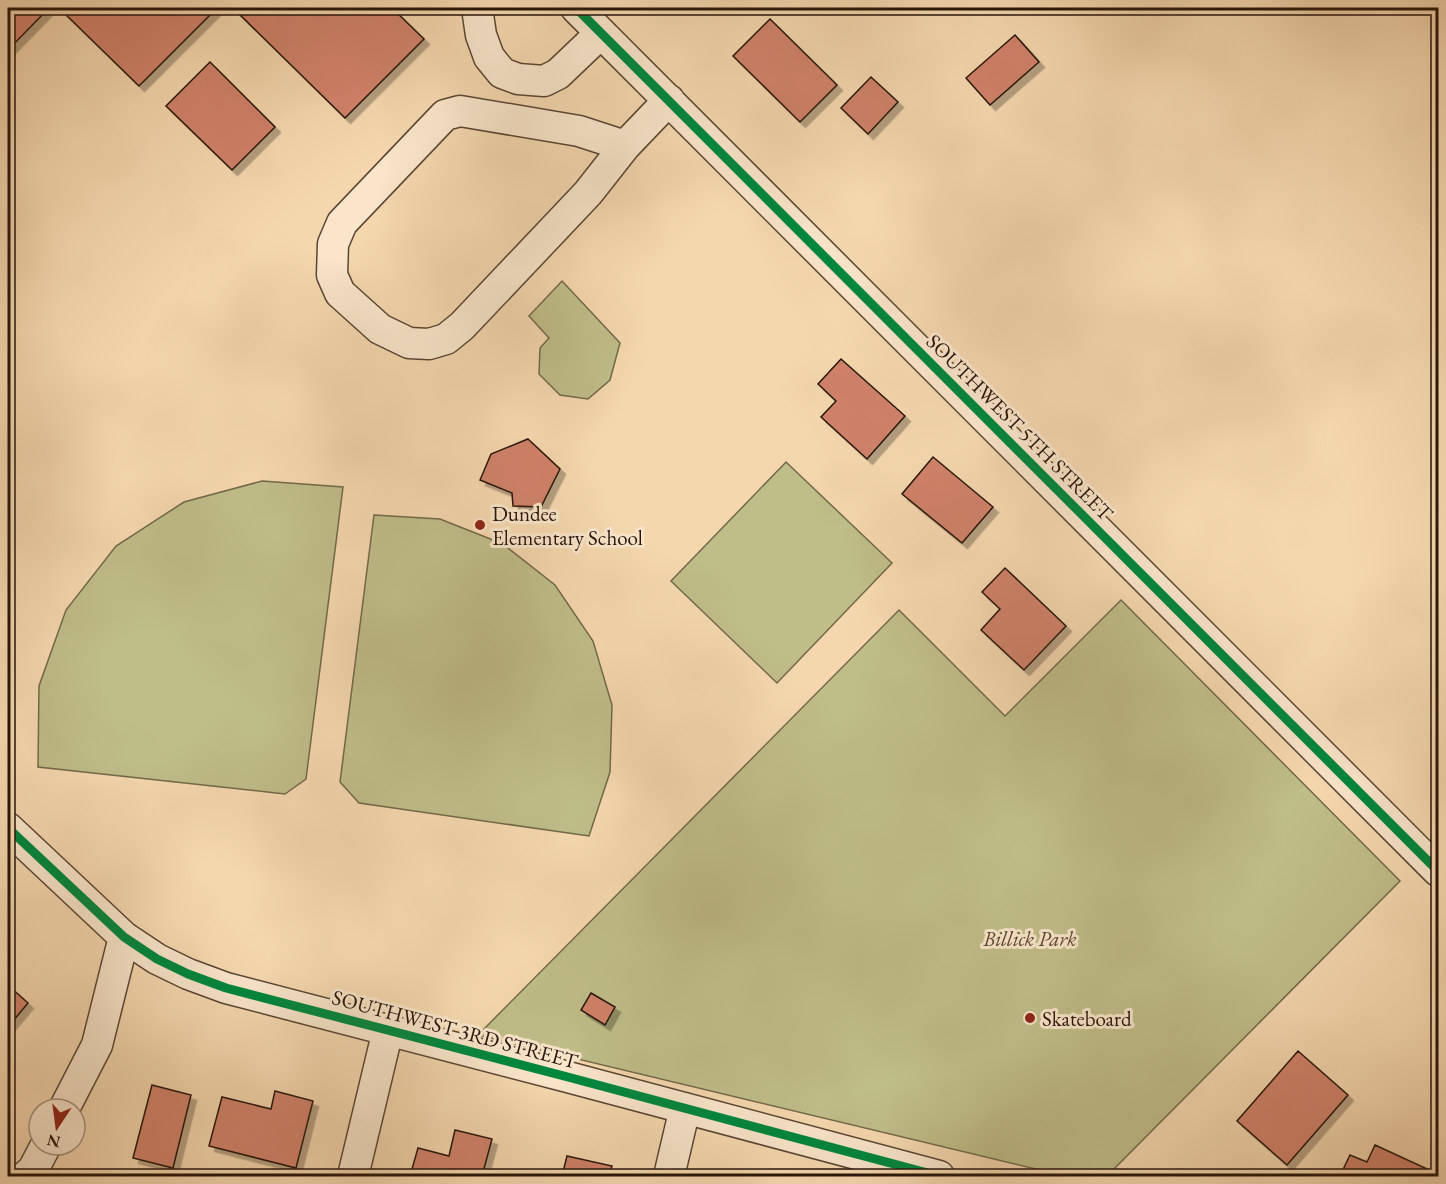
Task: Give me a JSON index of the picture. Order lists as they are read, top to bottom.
{
  "streets": {
    "street": ["SOUTHWEST 5TH STREET", "SOUTHWEST 3RD STREET"]
  },
  "parks": ["Billick Park"],
  "places": ["Dundee Elementary School", "Skateboard"],
  "north": "bottom"
}
